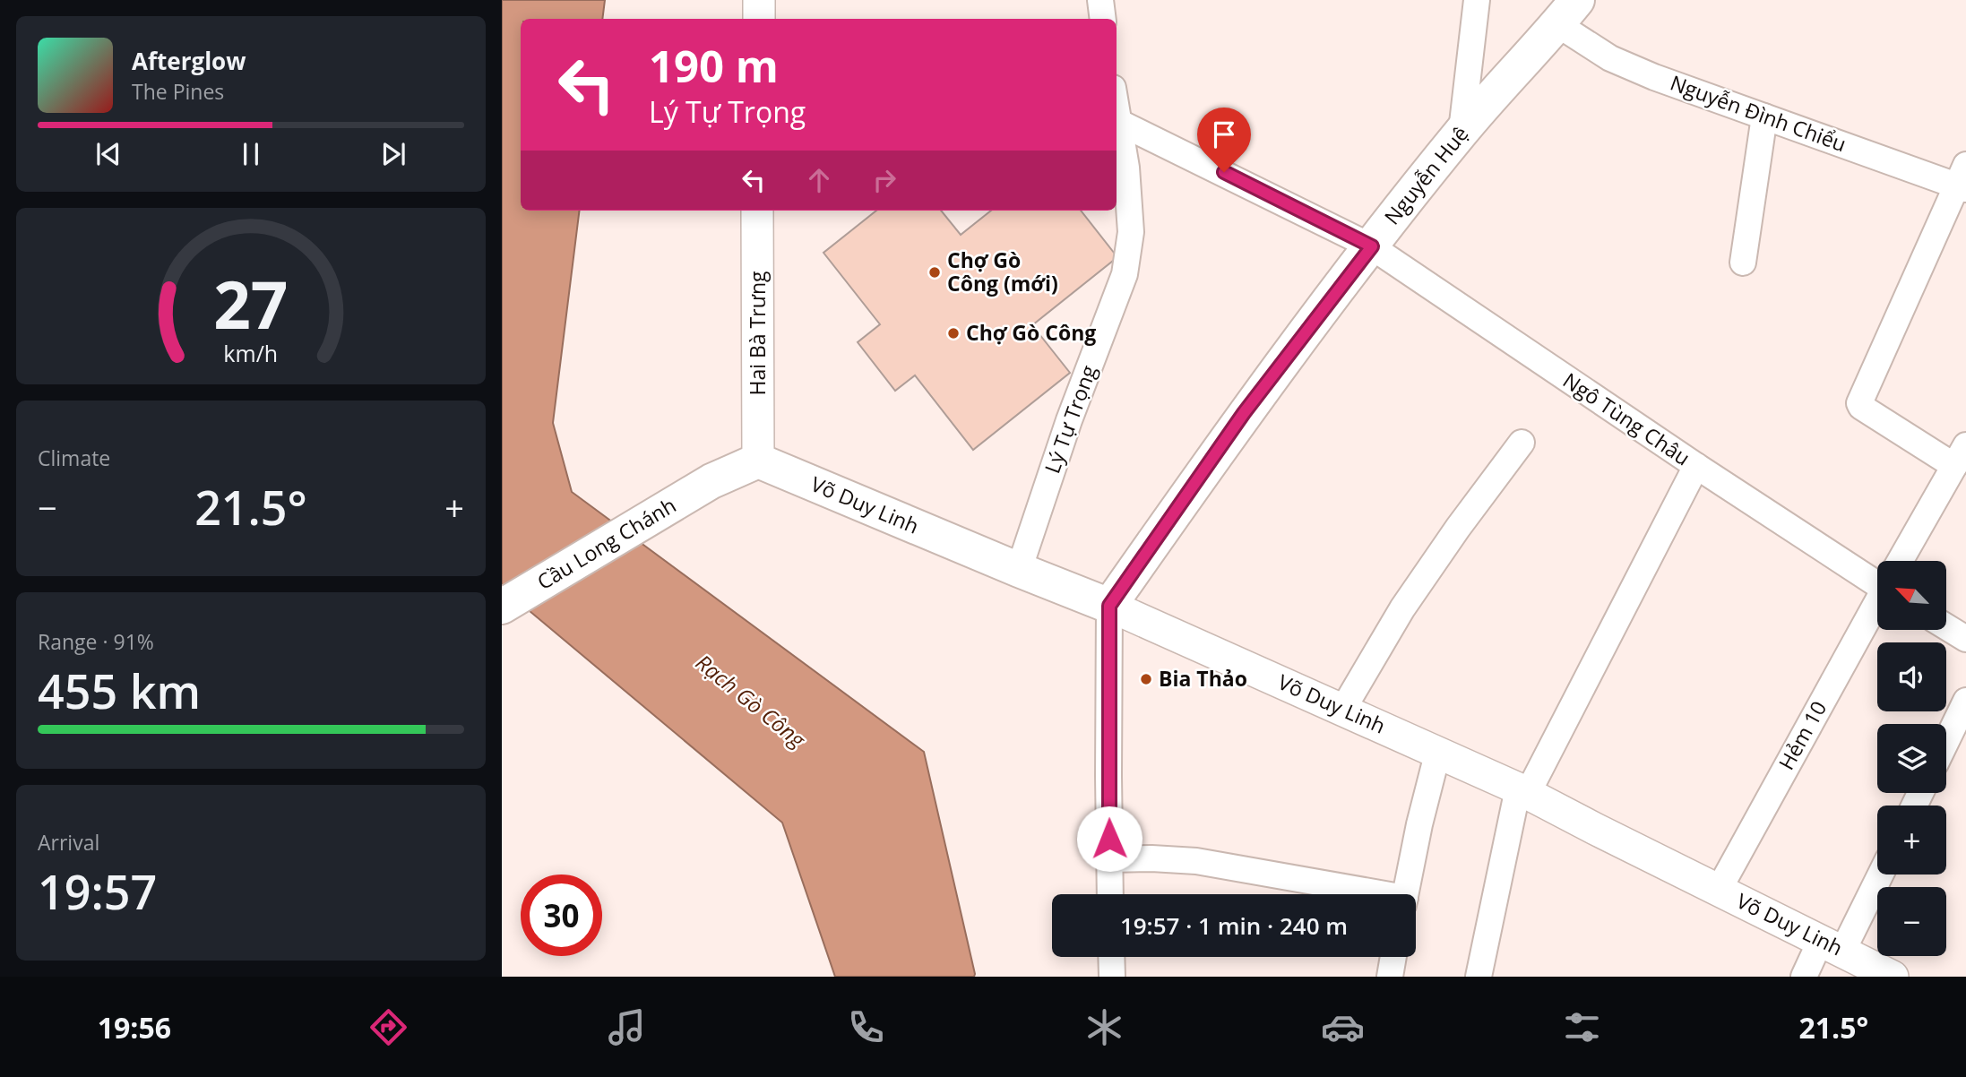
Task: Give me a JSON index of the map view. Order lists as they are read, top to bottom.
{
  "streets": {
    "main road": ["Nguyễn Huệ", "Võ Duy Linh", "Cầu Long Chánh"],
    "street": [
      "Nguyễn Đình Chiểu",
      "Hai Bà Trưng",
      "Lý Tự Trọng",
      "Ngô Tùng Châu",
      "Hẻm 10"
    ]
  },
  "crossings": [
    ["Nguyễn Đình Chiểu", "Nguyễn Huệ"],
    ["Nguyễn Huệ", "Ngô Tùng Châu"],
    ["Nguyễn Huệ", "Võ Duy Linh"],
    ["Hai Bà Trưng", "Võ Duy Linh"],
    ["Hai Bà Trưng", "Cầu Long Chánh"],
    ["Lý Tự Trọng", "Võ Duy Linh"],
    ["Võ Duy Linh", "Cầu Long Chánh"],
    ["Võ Duy Linh", "Hẻm 10"]
  ],
  "water": ["Rạch Gò Công"],
  "places": ["Chợ Gò Công (mới)", "Chợ Gò Công", "Bia Thảo"],
  "north": "top left",
  "page": {
    "turn": ["190 m", "Lý Tự Trọng"],
    "song": ["Afterglow", "The Pines"],
    "tile": [
      "Climate",
      ["Range · 91%", "455 km"],
      ["Arrival", "19:57"]
    ],
    "heat": ["−", "21.5°", "+"],
    "map_buttons": ["+", "−"],
    "limit": "30",
    "trip": "19:57 · 1 min · 240 m",
    "tabs": ["19:56", "21.5°"],
    "gauge": ["27", "km/h"]
  }
}
